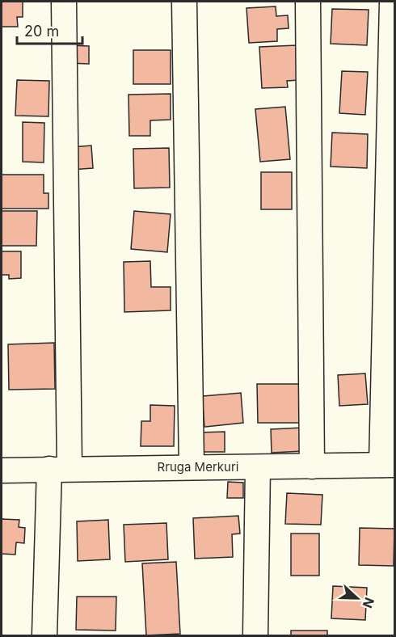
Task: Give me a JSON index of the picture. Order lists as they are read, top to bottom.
{
  "streets": {
    "street": ["Rruga Merkuri"]
  },
  "scale_bar": "20 m",
  "north": "right"
}
